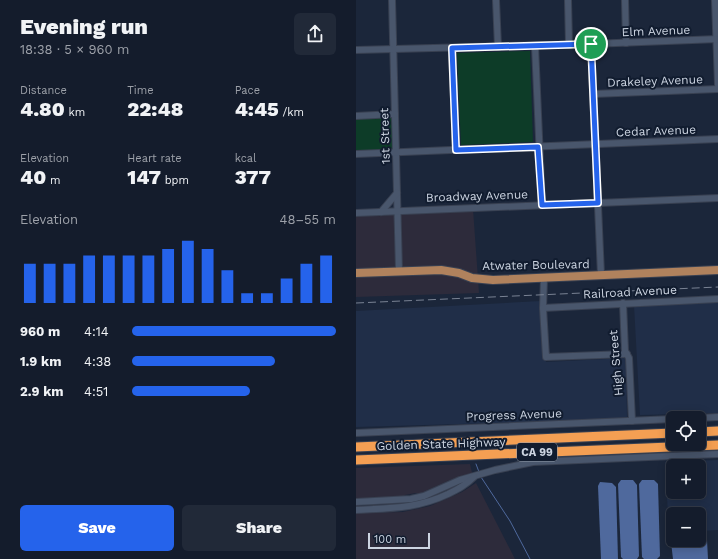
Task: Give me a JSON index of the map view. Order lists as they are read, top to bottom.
{
  "streets": {
    "highway": ["Golden State Highway", "CA 99"],
    "main road": ["Atwater Boulevard"],
    "street": [
      "Elm Avenue",
      "Drakeley Avenue",
      "Cedar Avenue",
      "1st Street",
      "Broadway Avenue",
      "Railroad Avenue",
      "High Street",
      "Progress Avenue"
    ]
  },
  "crossings": [
    ["Elm Avenue", "1st Street"],
    ["Cedar Avenue", "1st Street"],
    ["1st Street", "Broadway Avenue"],
    ["1st Street", "Atwater Boulevard"],
    ["Railroad Avenue", "High Street"],
    ["High Street", "Progress Avenue"]
  ],
  "scale_bar": "100 m",
  "page": {
    "heading": ["Evening run", "18:38 · 5 × 960 m"],
    "stats": [
      ["Distance", "4.80 km"],
      ["Time", "22:48"],
      ["Pace", "4:45 /km"],
      ["Elevation", "40 m"],
      ["Heart rate", "147 bpm"],
      ["kcal", "377"]
    ],
    "chart": ["Elevation", "48–55 m"],
    "list": [
      {
        "name": "960 m",
        "note": "4:14"
      },
      {
        "name": "1.9 km",
        "note": "4:38"
      },
      {
        "name": "2.9 km",
        "note": "4:51"
      }
    ],
    "map_buttons": ["+", "−"],
    "buttons": ["Save", "Share"],
    "scale": "100 m"
  }
}
